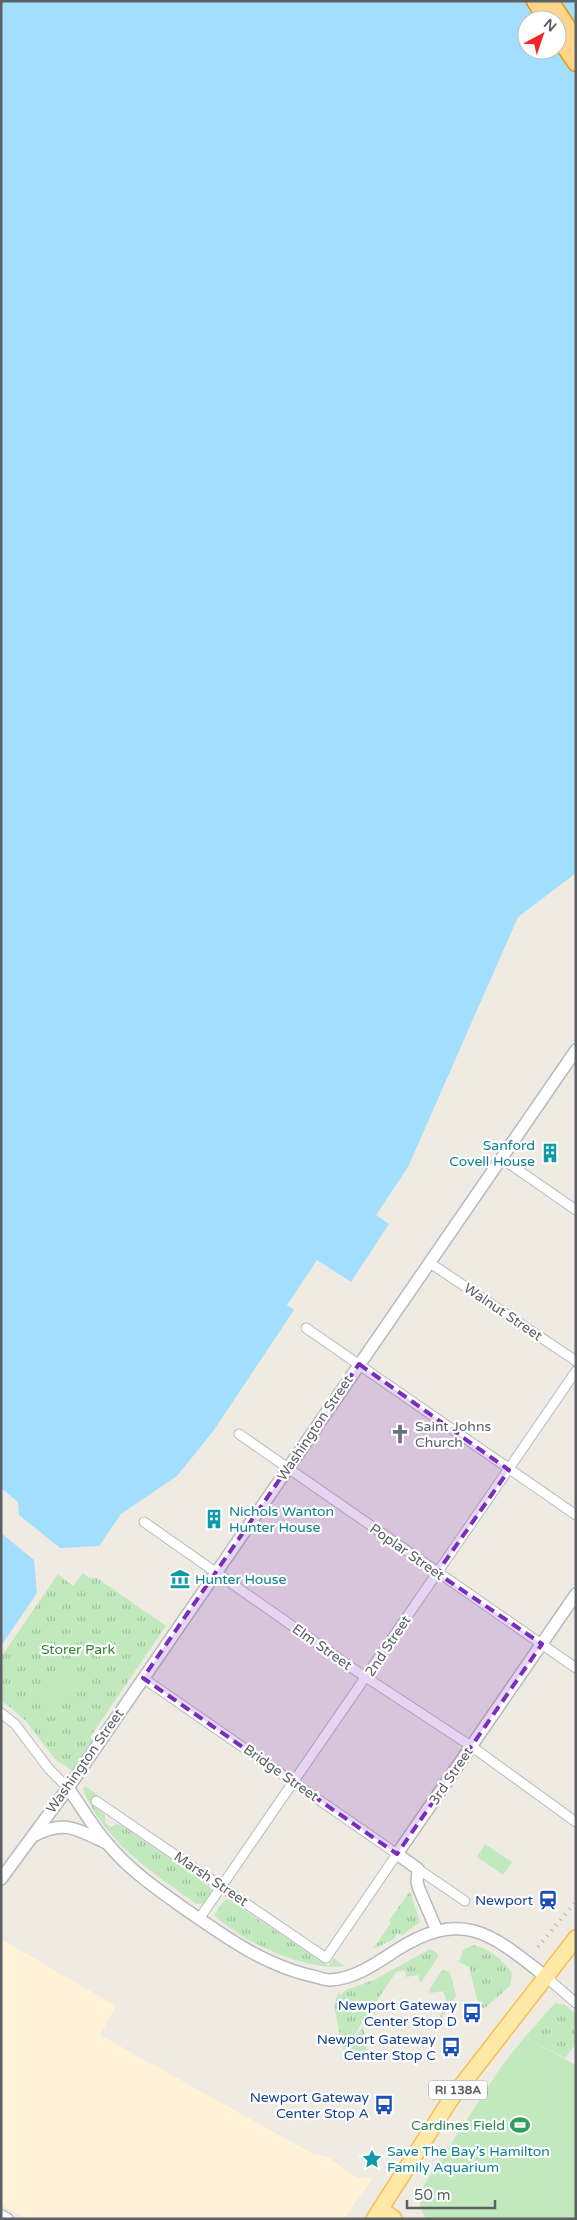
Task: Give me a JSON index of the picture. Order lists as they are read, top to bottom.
{
  "streets": {
    "main road": ["RI 138A"],
    "street": [
      "Walnut Street",
      "Washington Street",
      "Poplar Street",
      "2nd Street",
      "Elm Street",
      "Bridge Street",
      "3rd Street",
      "Marsh Street"
    ]
  },
  "crossings": [
    ["Walnut Street", "Washington Street"],
    ["Washington Street", "Poplar Street"],
    ["Washington Street", "Elm Street"],
    ["Washington Street", "Bridge Street"],
    ["Poplar Street", "2nd Street"],
    ["Poplar Street", "3rd Street"],
    ["2nd Street", "Elm Street"],
    ["2nd Street", "Bridge Street"],
    ["2nd Street", "Marsh Street"],
    ["Elm Street", "3rd Street"],
    ["Bridge Street", "3rd Street"],
    ["3rd Street", "Marsh Street"]
  ],
  "parks": ["Storer Park"],
  "places": {
    "building": ["Sanford Covell House", "Nichols Wanton Hunter House"],
    "church": ["Saint Johns Church"],
    "museum": ["Hunter House"],
    "station": ["Newport"],
    "bus stop": ["Newport Gateway Center Stop D", "Newport Gateway Center Stop C", "Newport Gateway Center Stop A"],
    "sports": ["Cardines Field"],
    "place": ["Save The Bay’s Hamilton Family Aquarium"]
  },
  "scale_bar": "50 m",
  "north": "top right"
}
